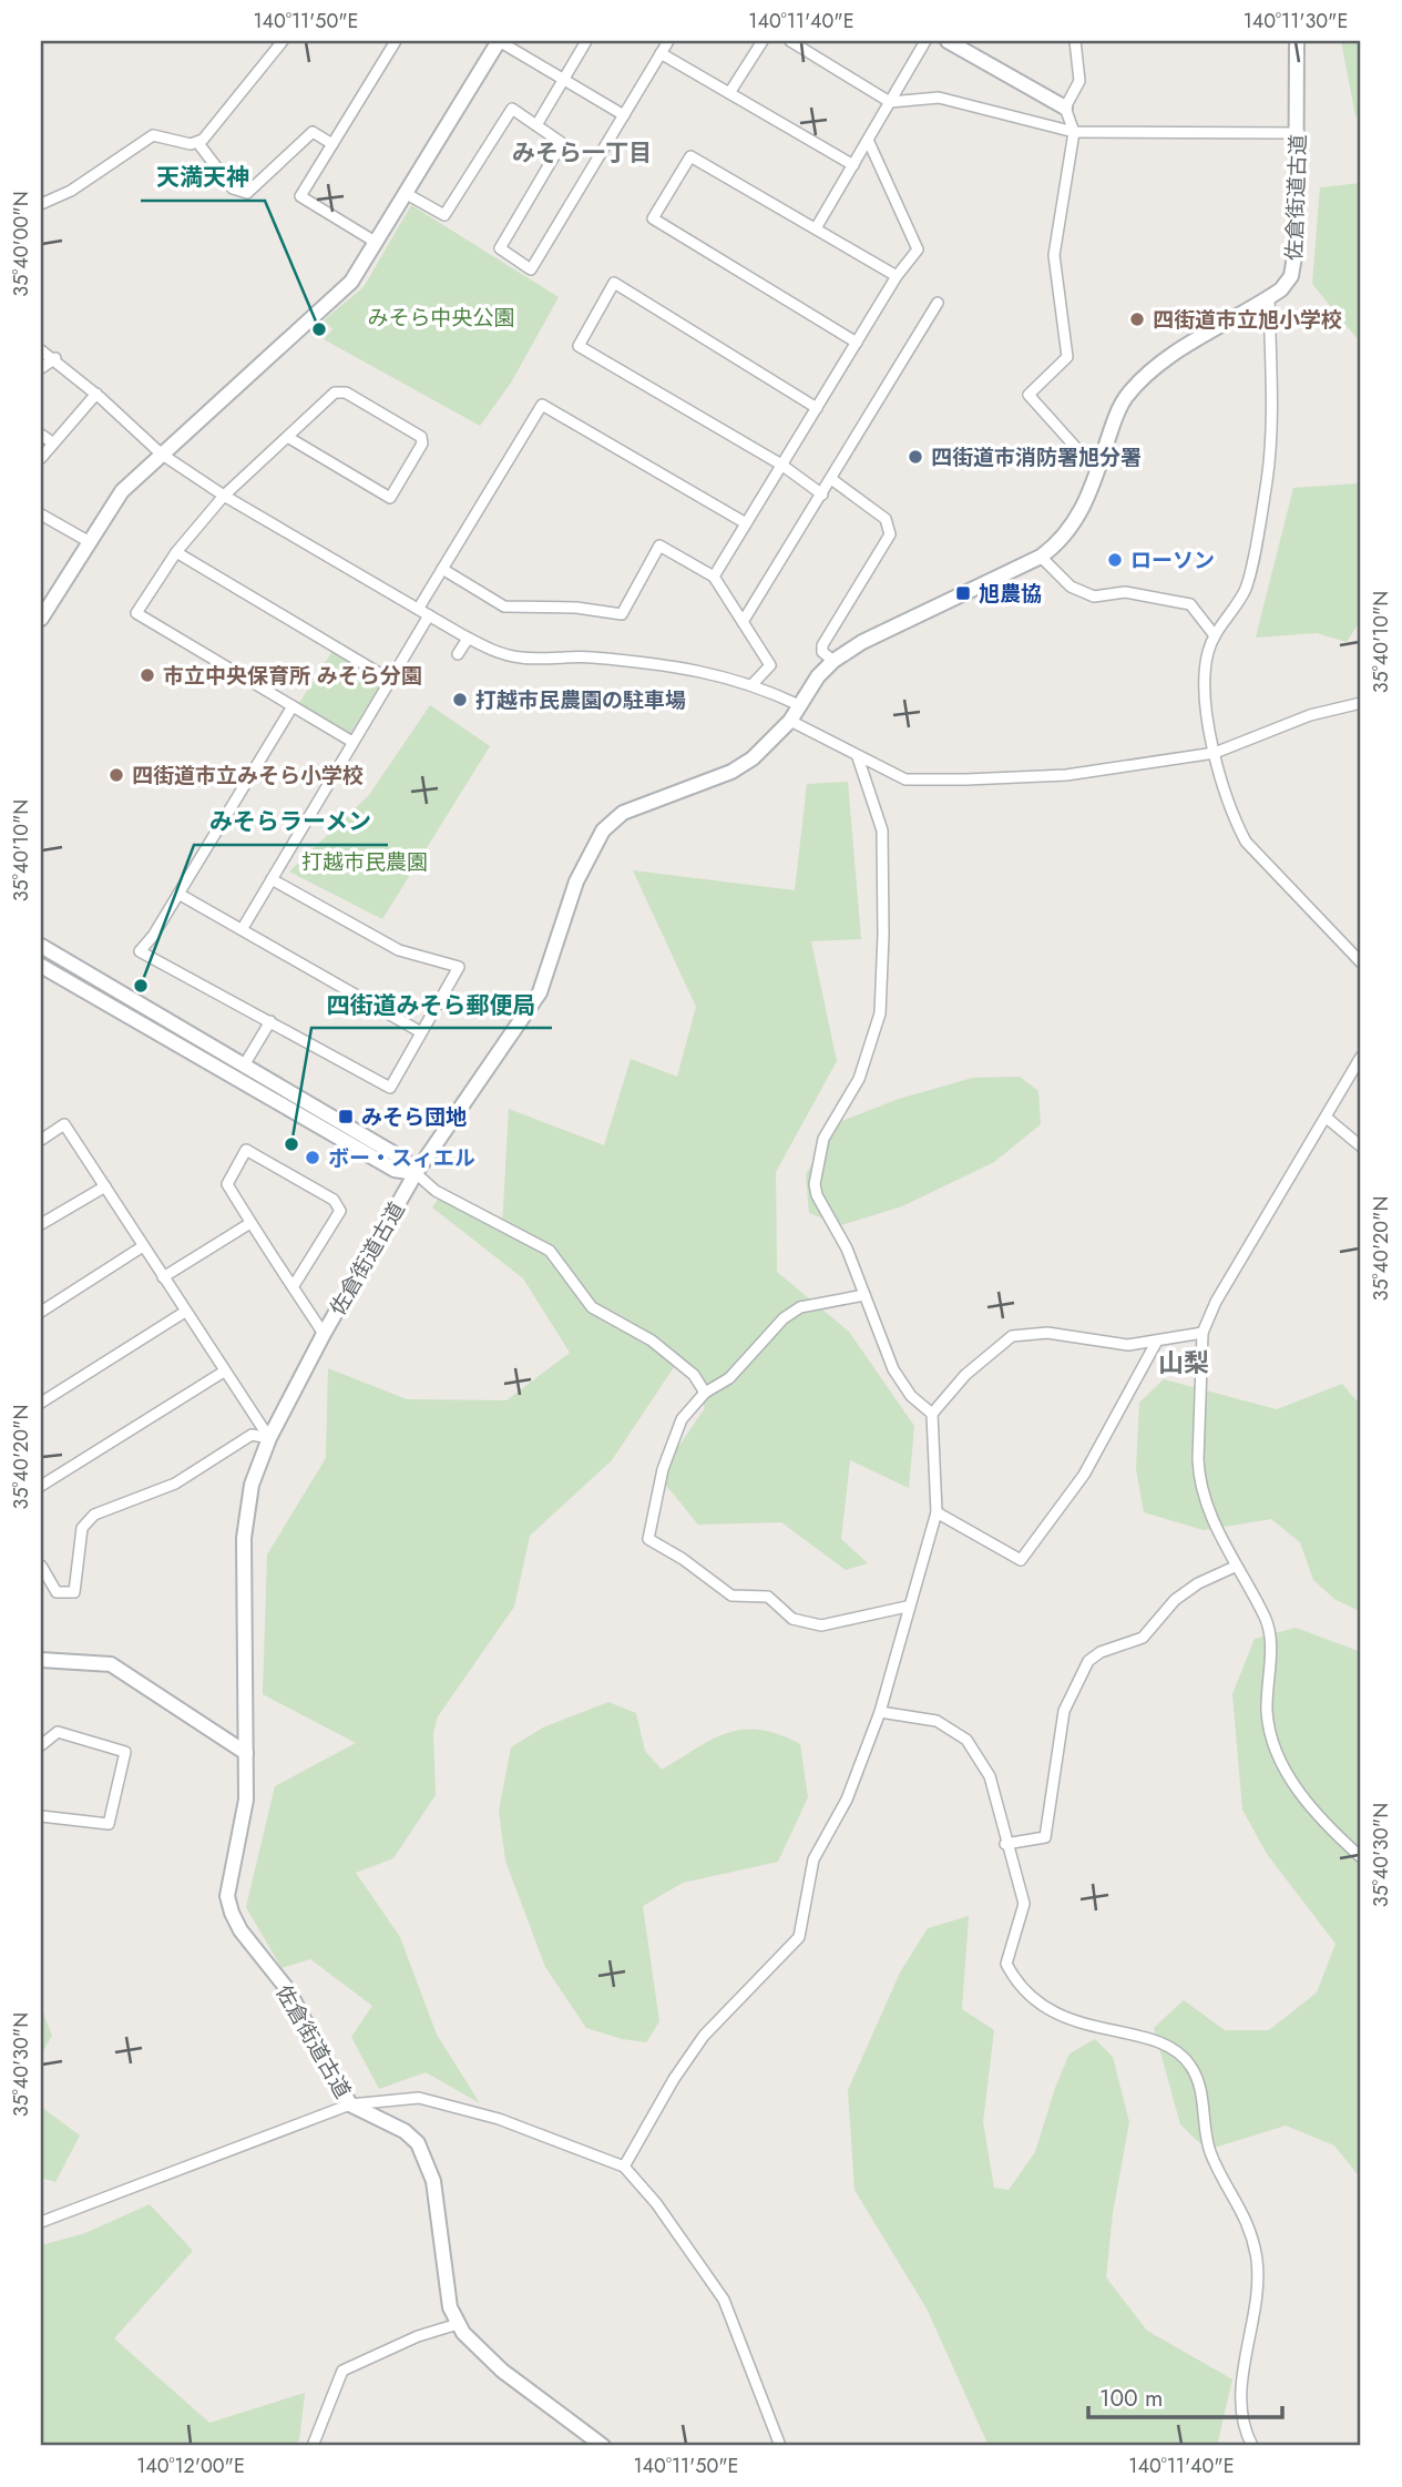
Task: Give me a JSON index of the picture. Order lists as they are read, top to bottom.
{
  "streets": {
    "street": ["佐倉街道古道"]
  },
  "districts": ["みそら一丁目", "山梨"],
  "parks": ["みそら中央公園", "打越市民農園"],
  "places": {
    "other": [
      "四街道市立旭小学校",
      "天満天神",
      "四街道市消防署旭分署",
      "ローソン",
      "市立中央保育所 みそら分園",
      "打越市民農園の駐車場",
      "四街道市立みそら小学校",
      "みそらラーメン",
      "四街道みそら郵便局",
      "ボー・スィエル"
    ],
    "transit": ["旭農協", "みそら団地"]
  },
  "scale_bar": "100 m",
  "coordinates": [
    "140°11'50\"E",
    "140°11'40\"E",
    "140°11'30\"E",
    "35°40'00\"N",
    "35°40'10\"N",
    "35°40'20\"N",
    "35°40'30\"N",
    "140°12'00\"E"
  ]
}
